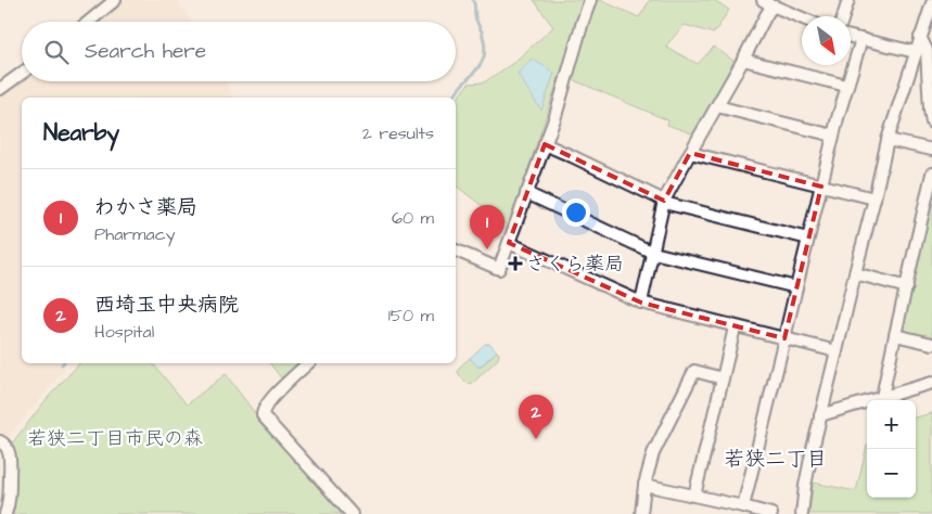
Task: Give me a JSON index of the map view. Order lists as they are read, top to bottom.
{
  "districts": ["若狭二丁目"],
  "parks": ["若狭二丁目市民の森"],
  "places": {
    "health": ["さくら薬局"]
  },
  "north": "bottom right",
  "page": {
    "search": "Search here",
    "heading": ["Nearby", "2 results"],
    "list": [
      {
        "mark": "1",
        "name": "わかさ薬局",
        "note": "Pharmacy",
        "value": "60 m"
      },
      {
        "mark": "2",
        "name": "西埼玉中央病院",
        "note": "Hospital",
        "value": "150 m"
      }
    ],
    "pins": ["1", "2"],
    "map_buttons": ["+", "−"]
  }
}
